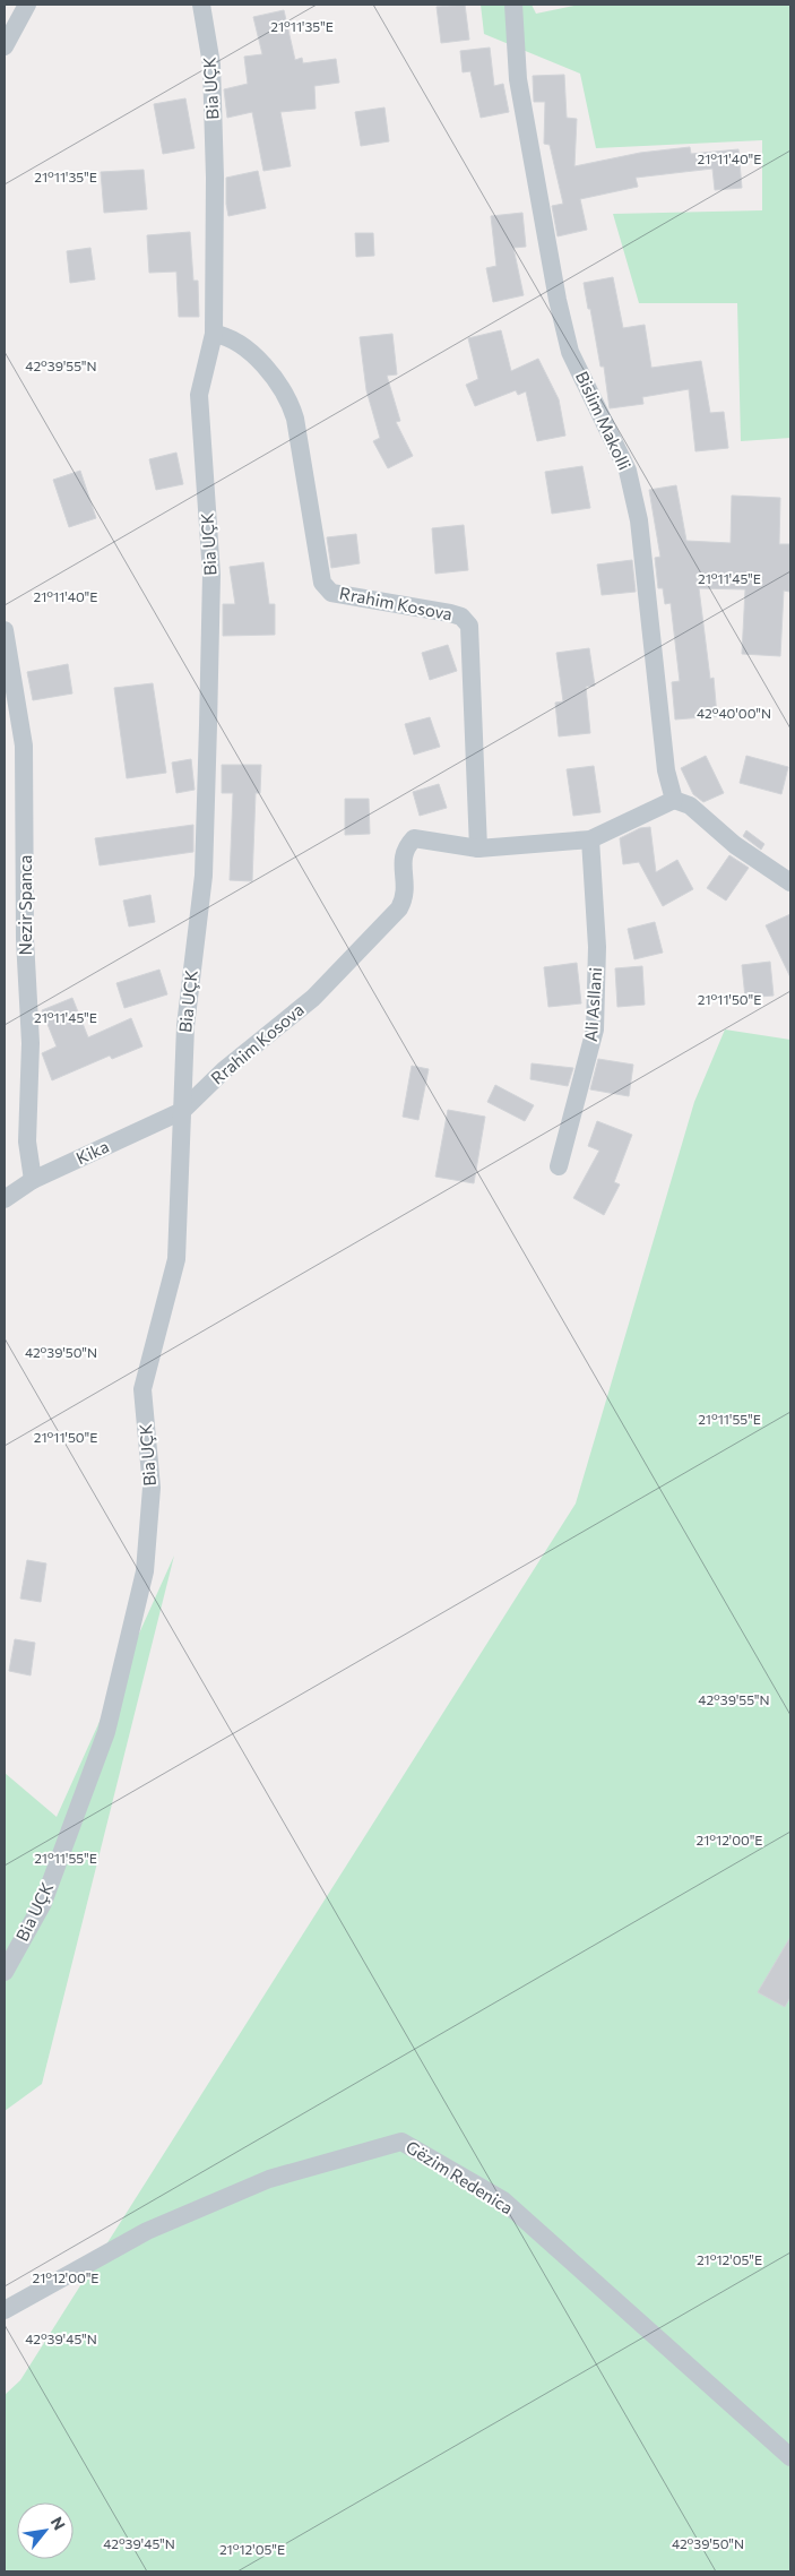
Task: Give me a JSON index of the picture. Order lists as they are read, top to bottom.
{
  "streets": {
    "street": [
      "Bia UÇK",
      "Bislim Makolli",
      "Rrahim Kosova",
      "Nezir Spanca",
      "Ali Asllani",
      "Kika",
      "Gëzim Redenica"
    ]
  },
  "crossings": [
    ["Bia UÇK", "Rrahim Kosova"],
    ["Bia UÇK", "Kika"],
    ["Bislim Makolli", "Rrahim Kosova"],
    ["Rrahim Kosova", "Ali Asllani"],
    ["Rrahim Kosova", "Kika"],
    ["Nezir Spanca", "Kika"]
  ],
  "north": "top right",
  "coordinates": [
    "21°11'35\"E",
    "21°11'40\"E",
    "42°39'55\"N",
    "21°11'45\"E",
    "42°40'00\"N",
    "21°11'50\"E",
    "42°39'50\"N",
    "21°11'55\"E",
    "21°12'00\"E",
    "21°12'05\"E",
    "42°39'45\"N"
  ]
}
